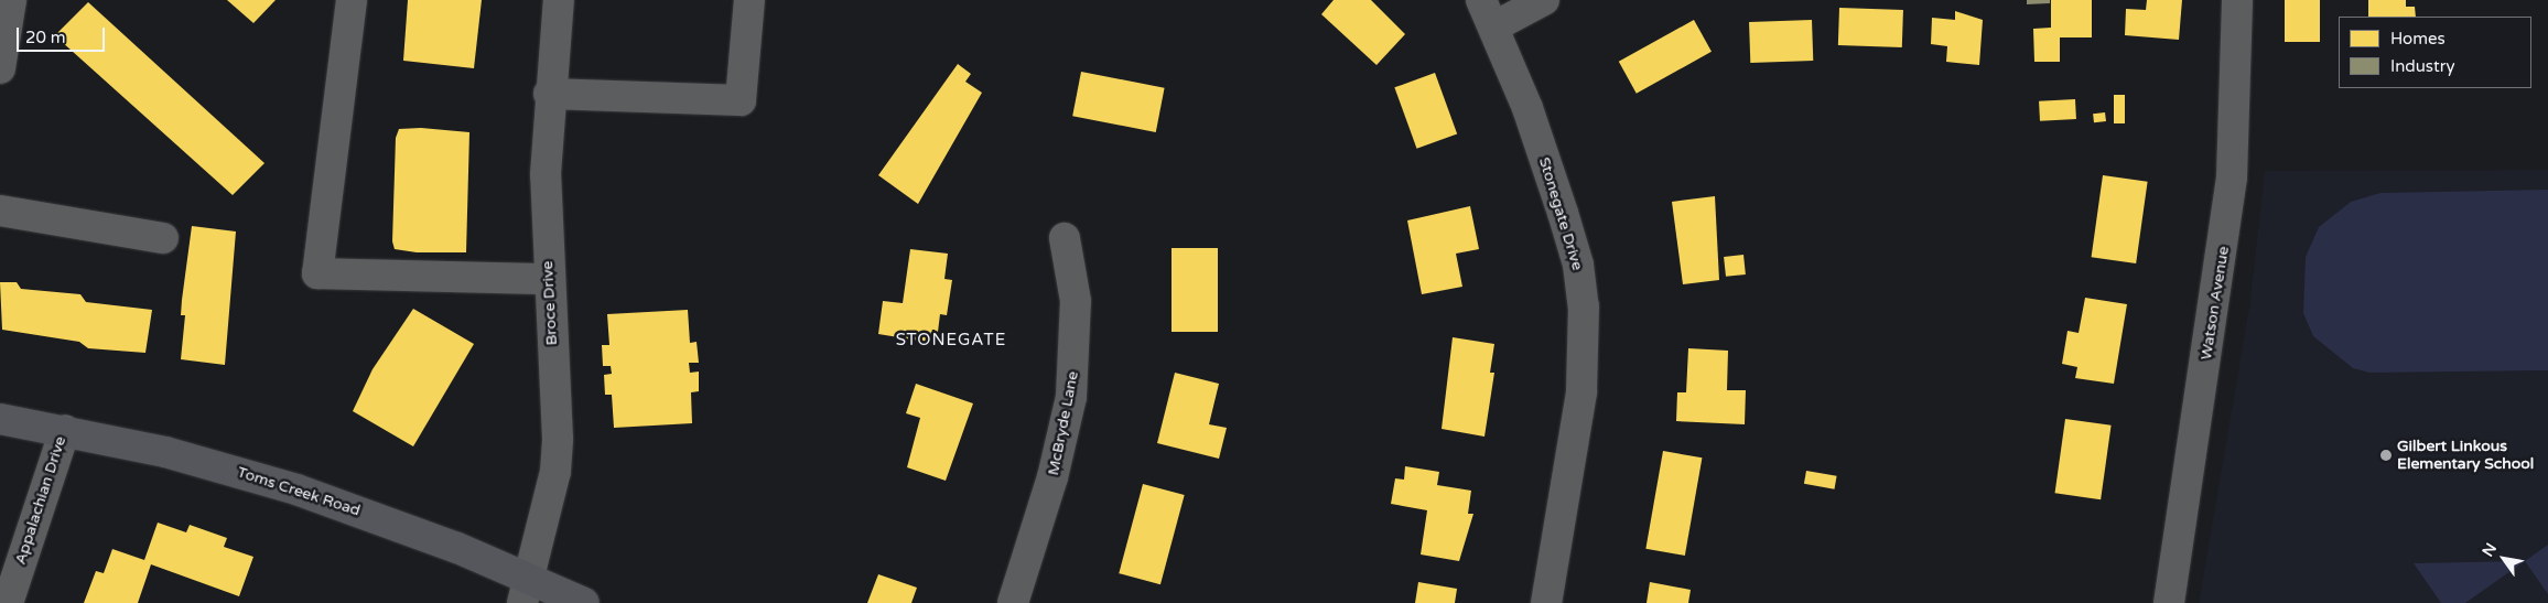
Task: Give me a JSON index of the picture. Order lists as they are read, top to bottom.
{
  "streets": {
    "main road": ["Toms Creek Road"],
    "street": [
      "Stonegate Drive",
      "Broce Drive",
      "Watson Avenue",
      "McBryde Lane",
      "Appalachian Drive"
    ]
  },
  "crossings": [
    ["Broce Drive", "Toms Creek Road"],
    ["Toms Creek Road", "Appalachian Drive"]
  ],
  "districts": ["STONEGATE"],
  "places": ["Gilbert Linkous Elementary School"],
  "legend": ["Homes", "Industry"],
  "scale_bar": "20 m",
  "north": "top left"
}
